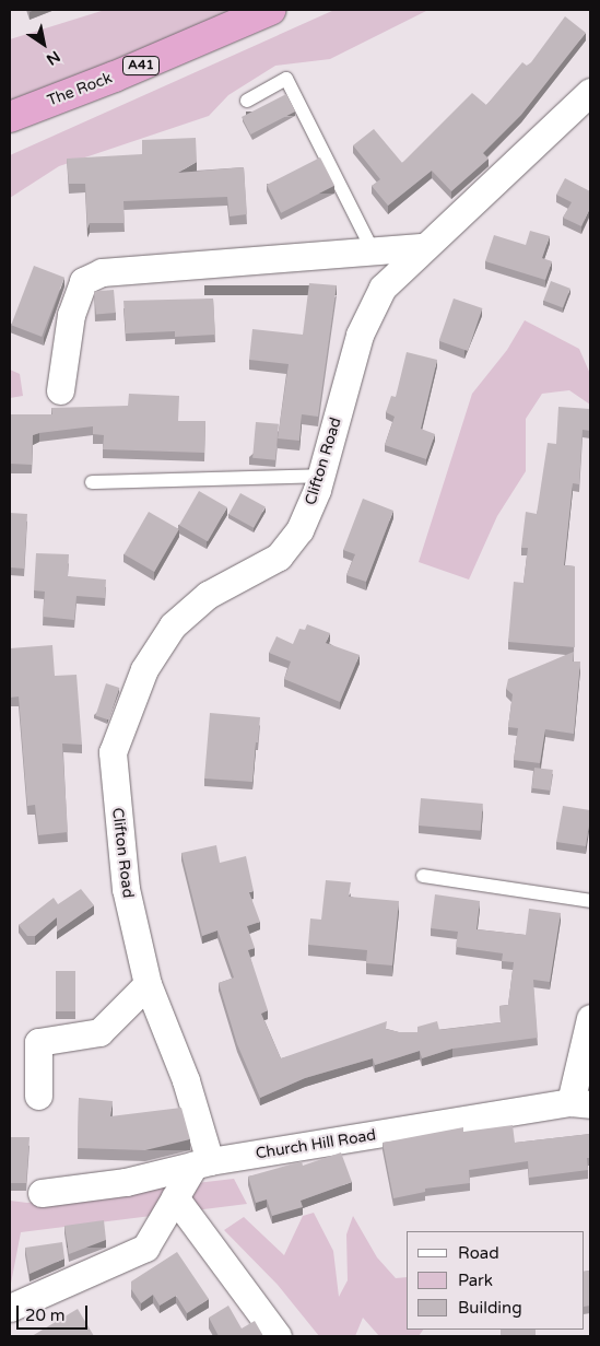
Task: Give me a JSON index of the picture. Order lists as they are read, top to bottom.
{
  "streets": {
    "highway": ["A41", "The Rock"],
    "street": ["Clifton Road", "Church Hill Road"]
  },
  "crossings": [
    ["Clifton Road", "Church Hill Road"]
  ],
  "legend": ["Road", "Park", "Building"],
  "scale_bar": "20 m",
  "north": "bottom right"
}
